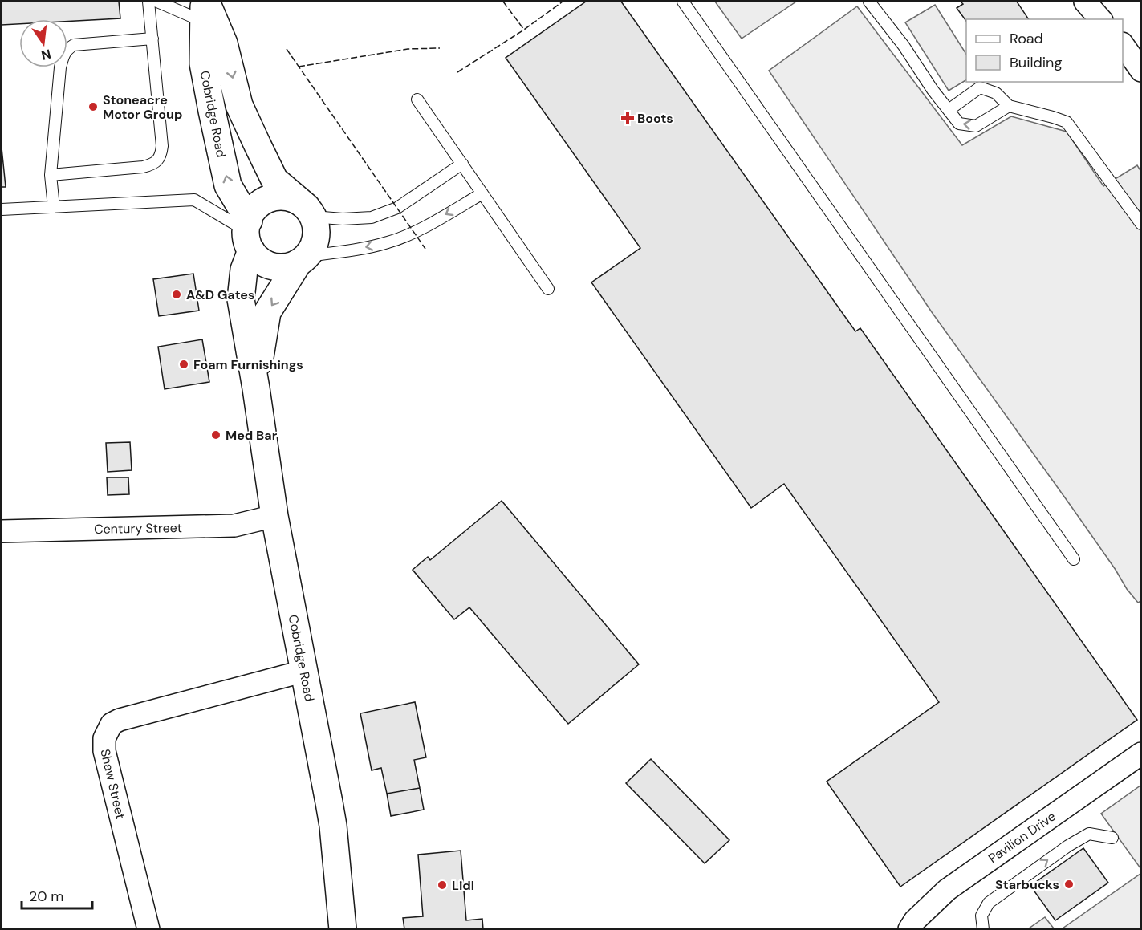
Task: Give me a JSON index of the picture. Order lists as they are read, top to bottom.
{
  "streets": {
    "highway": ["Cobridge Road"],
    "street": ["Century Street", "Shaw Street", "Pavilion Drive"]
  },
  "crossings": [
    ["Cobridge Road", "Century Street"],
    ["Cobridge Road", "Shaw Street"]
  ],
  "places": {
    "other": [
      "Stoneacre Motor Group",
      "A&D Gates",
      "Foam Furnishings",
      "Med Bar",
      "Starbucks",
      "Lidl"
    ],
    "health": ["Boots"]
  },
  "legend": ["Road", "Building"],
  "scale_bar": "20 m",
  "north": "bottom"
}
